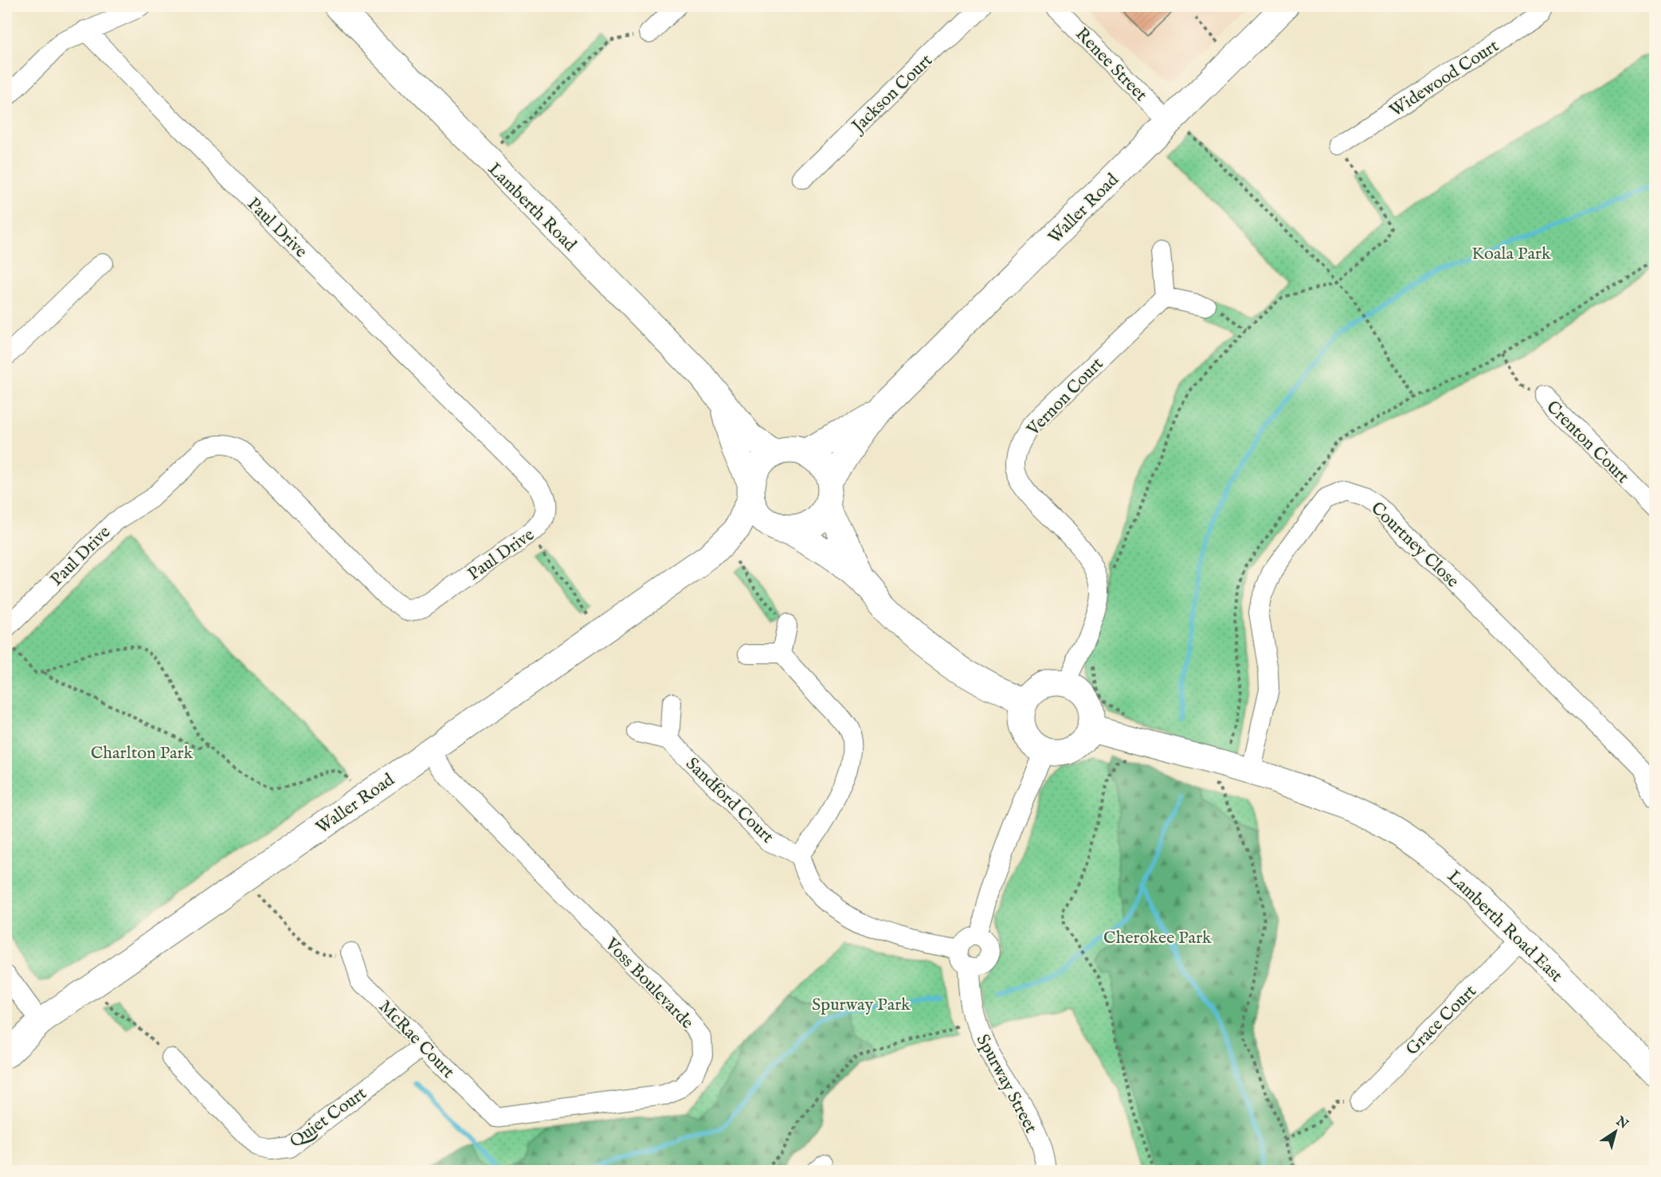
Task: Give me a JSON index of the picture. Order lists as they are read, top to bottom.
{
  "streets": {
    "street": [
      "Renee Street",
      "Widewood Court",
      "Jackson Court",
      "Lamberth Road",
      "Waller Road",
      "Paul Drive",
      "Vernon Court",
      "Crenton Court",
      "Courtney Close",
      "Sandford Court",
      "Lamberth Road East",
      "Voss Boulevarde",
      "Grace Court",
      "McRae Court",
      "Spurway Street",
      "Quiet Court"
    ]
  },
  "crossings": [
    ["Renee Street", "Waller Road"],
    ["Lamberth Road", "Waller Road"],
    ["Waller Road", "Voss Boulevarde"],
    ["Vernon Court", "Lamberth Road East"],
    ["Courtney Close", "Lamberth Road East"],
    ["Lamberth Road East", "Grace Court"],
    ["Voss Boulevarde", "McRae Court"],
    ["McRae Court", "Quiet Court"]
  ],
  "parks": [
    "Koala Park",
    "Charlton Park",
    "Cherokee Park",
    "Spurway Park"
  ],
  "north": "top right"
}
